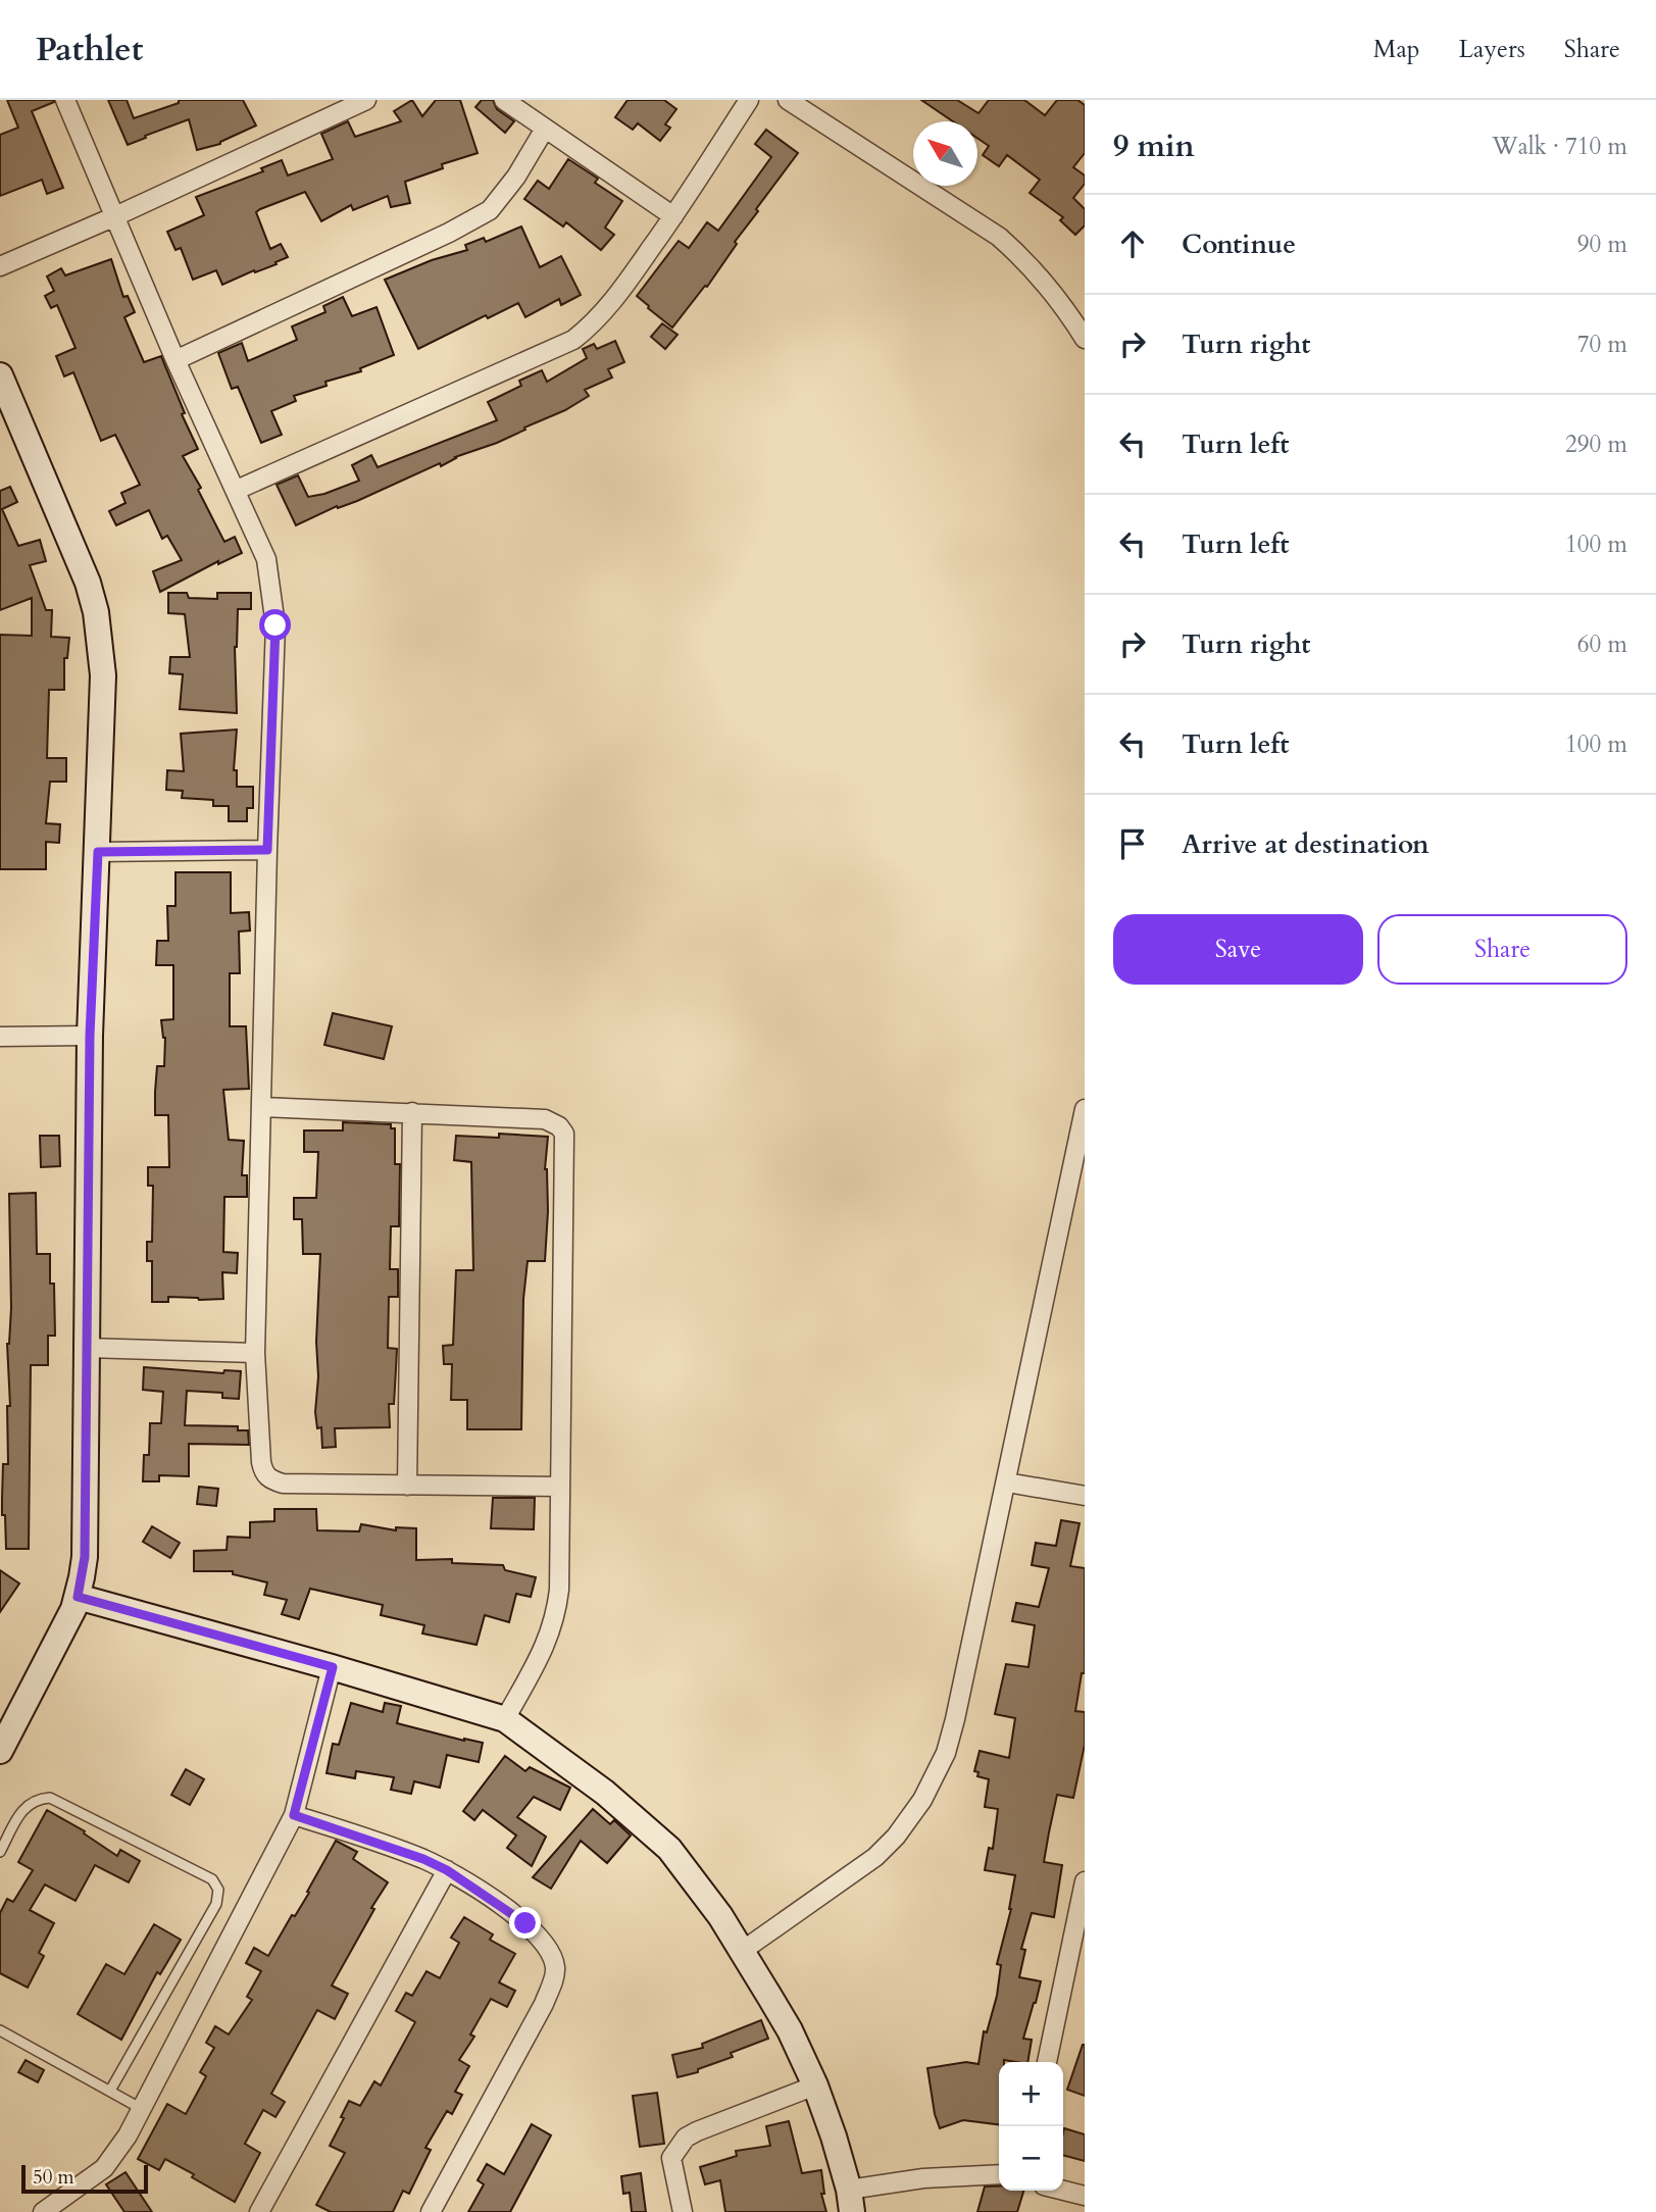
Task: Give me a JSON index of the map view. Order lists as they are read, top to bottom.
{
  "scale_bar": "50 m",
  "north": "top left",
  "page": {
    "header": "Pathlet",
    "nav": ["Map", "Layers", "Share"],
    "heading": ["9 min", "Walk · 710 m"],
    "list": [
      ["Continue", "90 m"],
      ["Turn right", "70 m"],
      ["Turn left", "290 m"],
      ["Turn left", "100 m"],
      ["Turn right", "60 m"],
      ["Turn left", "100 m"],
      "Arrive at destination"
    ],
    "buttons": ["Save", "Share"],
    "map_buttons": ["+", "−"],
    "scale": "50 m"
  }
}
